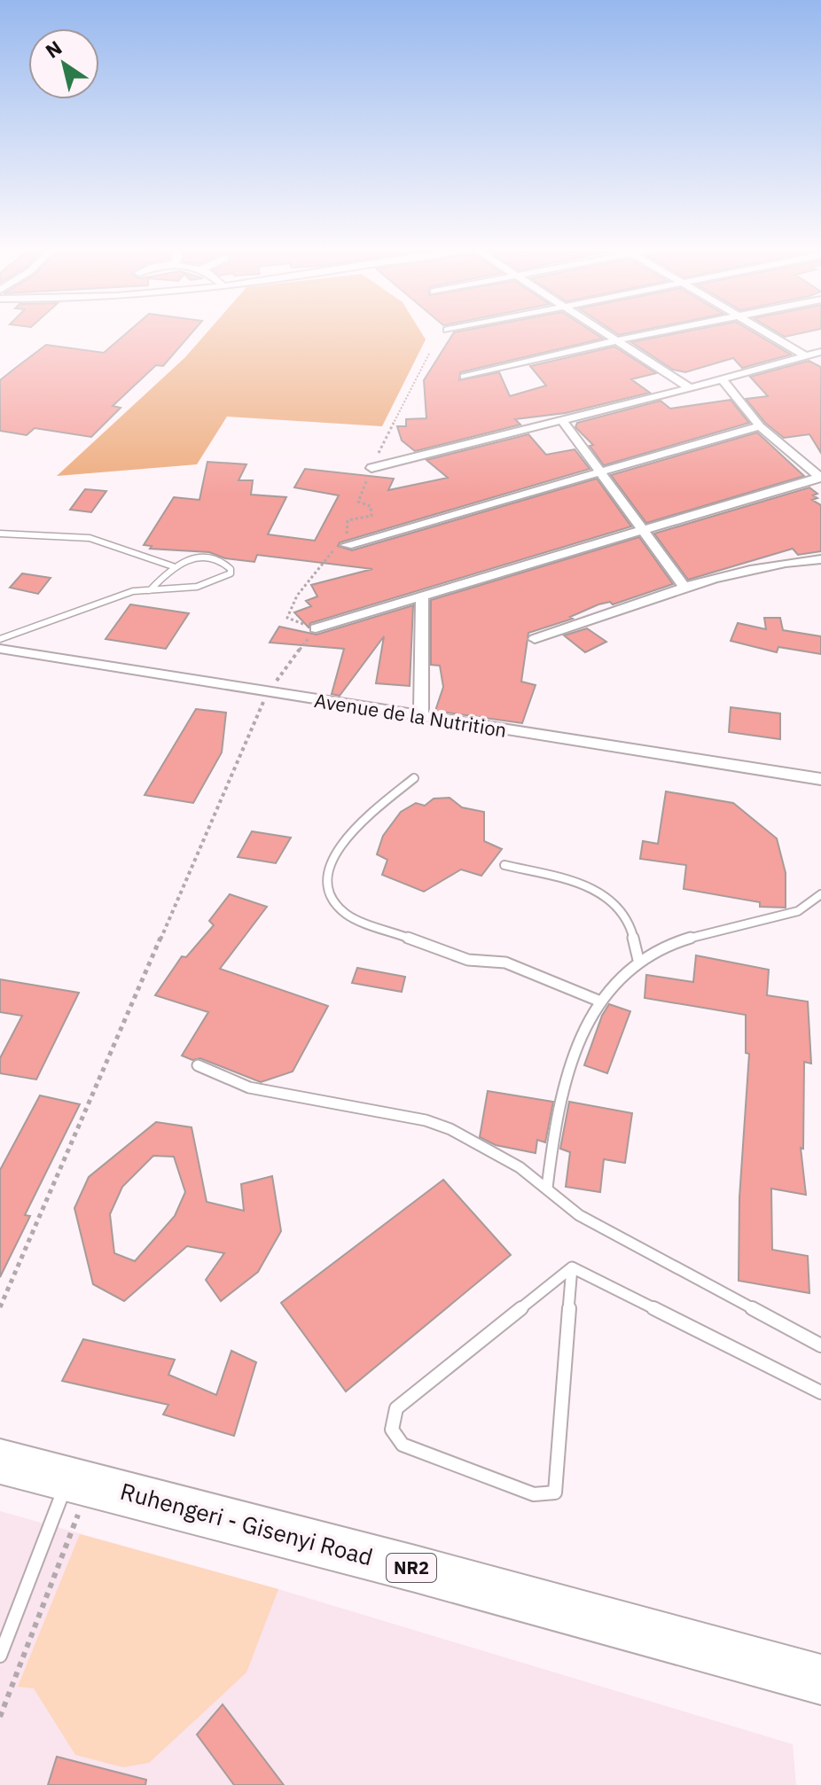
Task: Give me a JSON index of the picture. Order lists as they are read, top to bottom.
{
  "streets": {
    "highway": ["Ruhengeri - Gisenyi Road", "NR2"],
    "street": ["Avenue de la Nutrition"]
  },
  "north": "top left"
}
